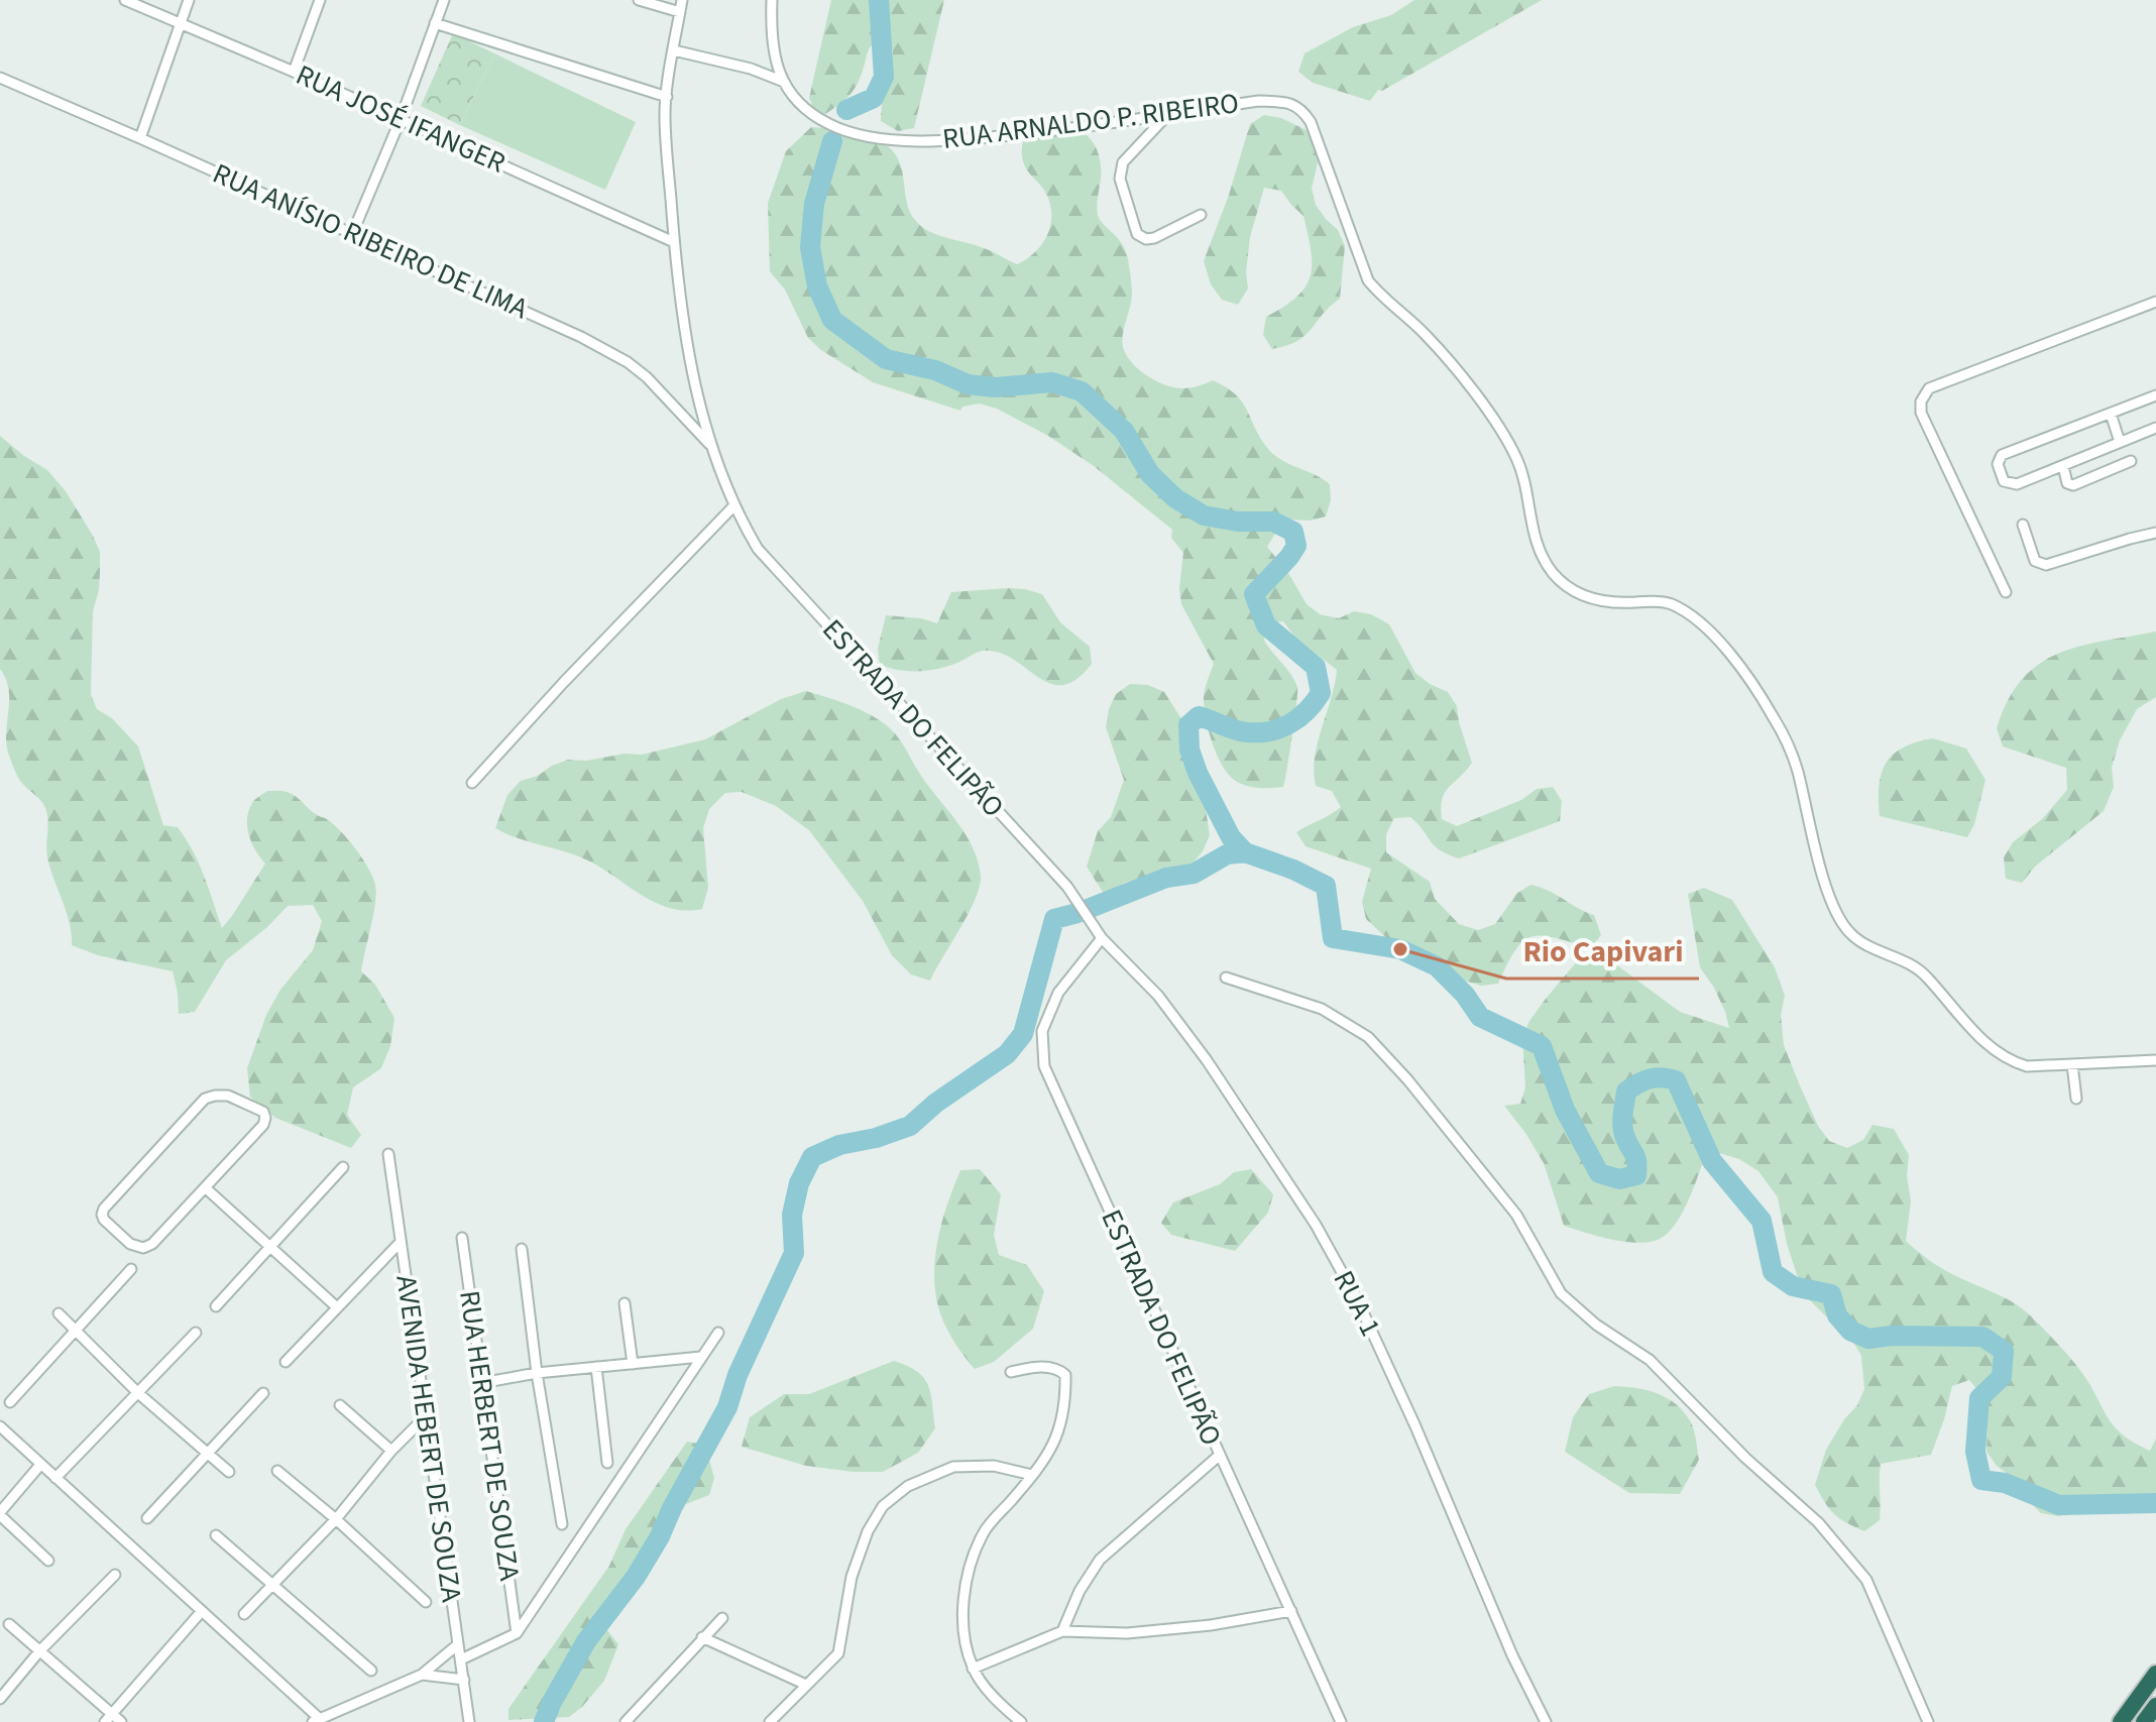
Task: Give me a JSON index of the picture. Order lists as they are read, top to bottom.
{
  "streets": {
    "street": [
      "RUA JOSÉ IFANGER",
      "RUA ARNALDO P. RIBEIRO",
      "RUA ANÍSIO RIBEIRO DE LIMA",
      "ESTRADA DO FELIPÃO",
      "RUA 1",
      "RUA HERBERT DE SOUZA",
      "AVENIDA HEBERT DE SOUZA"
    ]
  },
  "crossings": [
    ["RUA ANÍSIO RIBEIRO DE LIMA", "ESTRADA DO FELIPÃO"],
    ["ESTRADA DO FELIPÃO", "RUA 1"]
  ],
  "places": ["Rio Capivari"]
}
